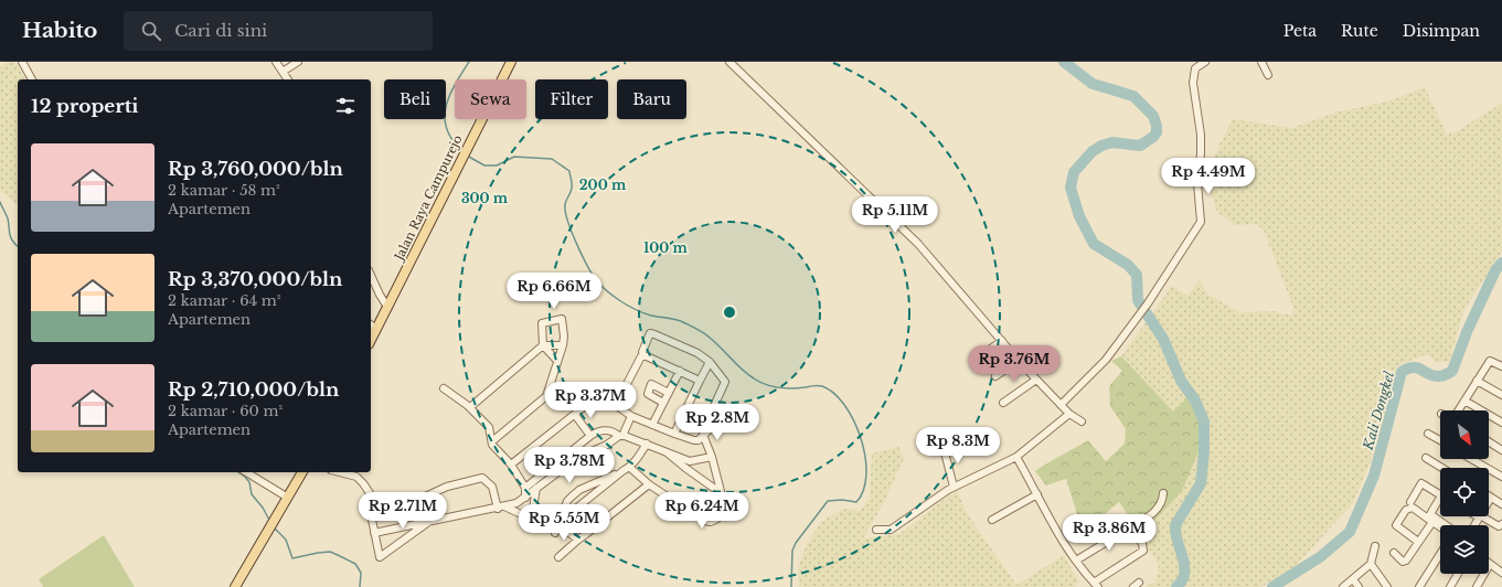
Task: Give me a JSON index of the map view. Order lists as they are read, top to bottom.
{
  "streets": {
    "main road": ["Jalan Raya Campurejo"]
  },
  "water": ["Kali Dongkel"],
  "north": "bottom right",
  "page": {
    "header": "Habito",
    "search": "Cari di sini",
    "nav": ["Peta", "Rute", "Disimpan"],
    "chip": [
      "Beli",
      "Sewa",
      "Filter",
      "Baru"
    ],
    "heading": "12 properti",
    "list": [
      {
        "name": "Rp 3,760,000/bln",
        "note": "2 kamar · 58 m² · Apartemen"
      },
      {
        "name": "Rp 3,370,000/bln",
        "note": "2 kamar · 64 m² · Apartemen"
      },
      {
        "name": "Rp 2,710,000/bln",
        "note": "2 kamar · 60 m² · Apartemen"
      }
    ],
    "price": [
      "Rp 4.49M",
      "Rp 5.11M",
      "Rp 6.66M",
      "Rp 3.76M",
      "Rp 3.37M",
      "Rp 2.8M",
      "Rp 8.3M",
      "Rp 3.78M",
      "Rp 2.71M",
      "Rp 6.24M",
      "Rp 5.55M",
      "Rp 3.86M"
    ]
  },
  "rings": ["200 m", "300 m", "100 m"]
}
